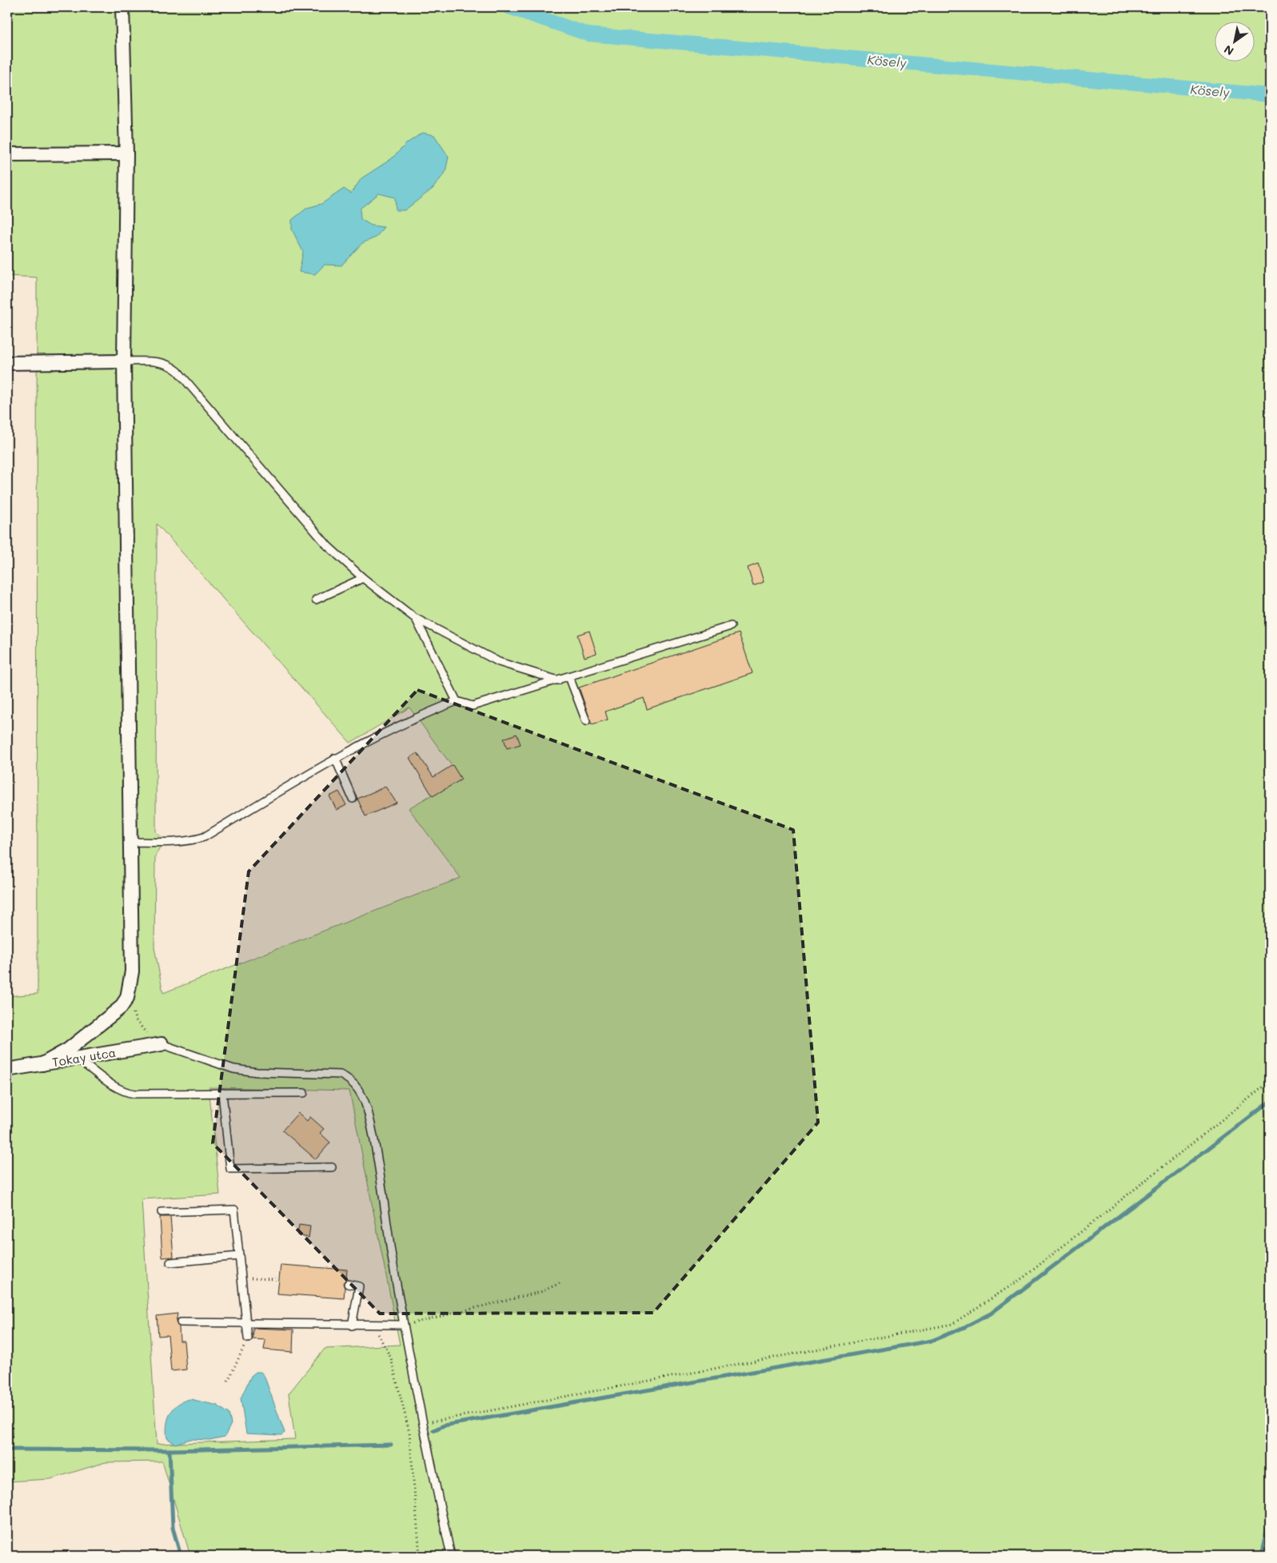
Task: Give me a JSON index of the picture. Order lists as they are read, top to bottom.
{
  "streets": {
    "street": ["Tokay utca"]
  },
  "water": ["Kösely"],
  "north": "bottom left"
}
